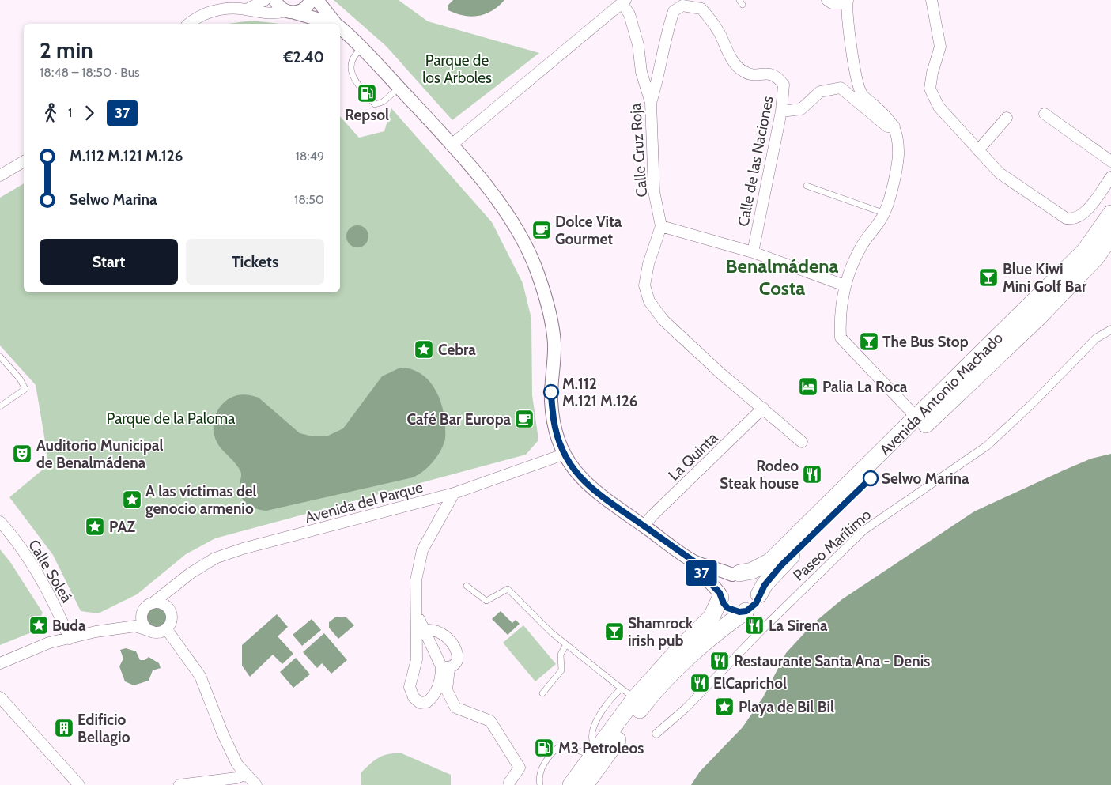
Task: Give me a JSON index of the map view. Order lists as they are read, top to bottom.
{
  "streets": {
    "main road": ["Avenida Antonio Machado"],
    "street": [
      "Calle Cruz Roja",
      "Calle de las Naciones",
      "La Quinta",
      "Avenida del Parque",
      "Paseo Marítimo",
      "Calle Soleá"
    ]
  },
  "crossings": [
    ["Calle Cruz Roja", "Calle de las Naciones"],
    ["Calle Cruz Roja", "La Quinta"]
  ],
  "districts": ["Benalmádena Costa"],
  "parks": ["Parque de los Arboles", "Parque de la Paloma"],
  "places": {
    "fuel station": ["Repsol", "M3 Petroleos"],
    "cafe": ["Dolce Vita Gourmet", "Café Bar Europa"],
    "bar": ["Blue Kiwi Mini Golf Bar", "The Bus Stop", "Shamrock irish pub"],
    "place": [
      "Cebra",
      "A las víctimas del genocio armenio",
      "PAZ",
      "Buda",
      "Playa de Bil Bil"
    ],
    "hotel": ["Palia La Roca"],
    "other": ["M.112 M.121 M.126", "Selwo Marina"],
    "theatre": ["Auditorio Municipal de Benalmádena"],
    "restaurant": [
      "Rodeo Steak house",
      "La Sirena",
      "Restaurante Santa Ana - Denis",
      "ElCaprichol"
    ],
    "building": ["Edificio Bellagio"]
  },
  "lines": ["bus line 37"],
  "page": {
    "on_map": "37",
    "heading": ["2 min", "18:48 – 18:50 · Bus", "€2.40"],
    "legs": ["1", "37"],
    "list": [
      {
        "name": "M.112 M.121 M.126",
        "value": "18:49"
      },
      {
        "name": "Selwo Marina",
        "value": "18:50"
      }
    ],
    "buttons": ["Start", "Tickets"]
  }
}
